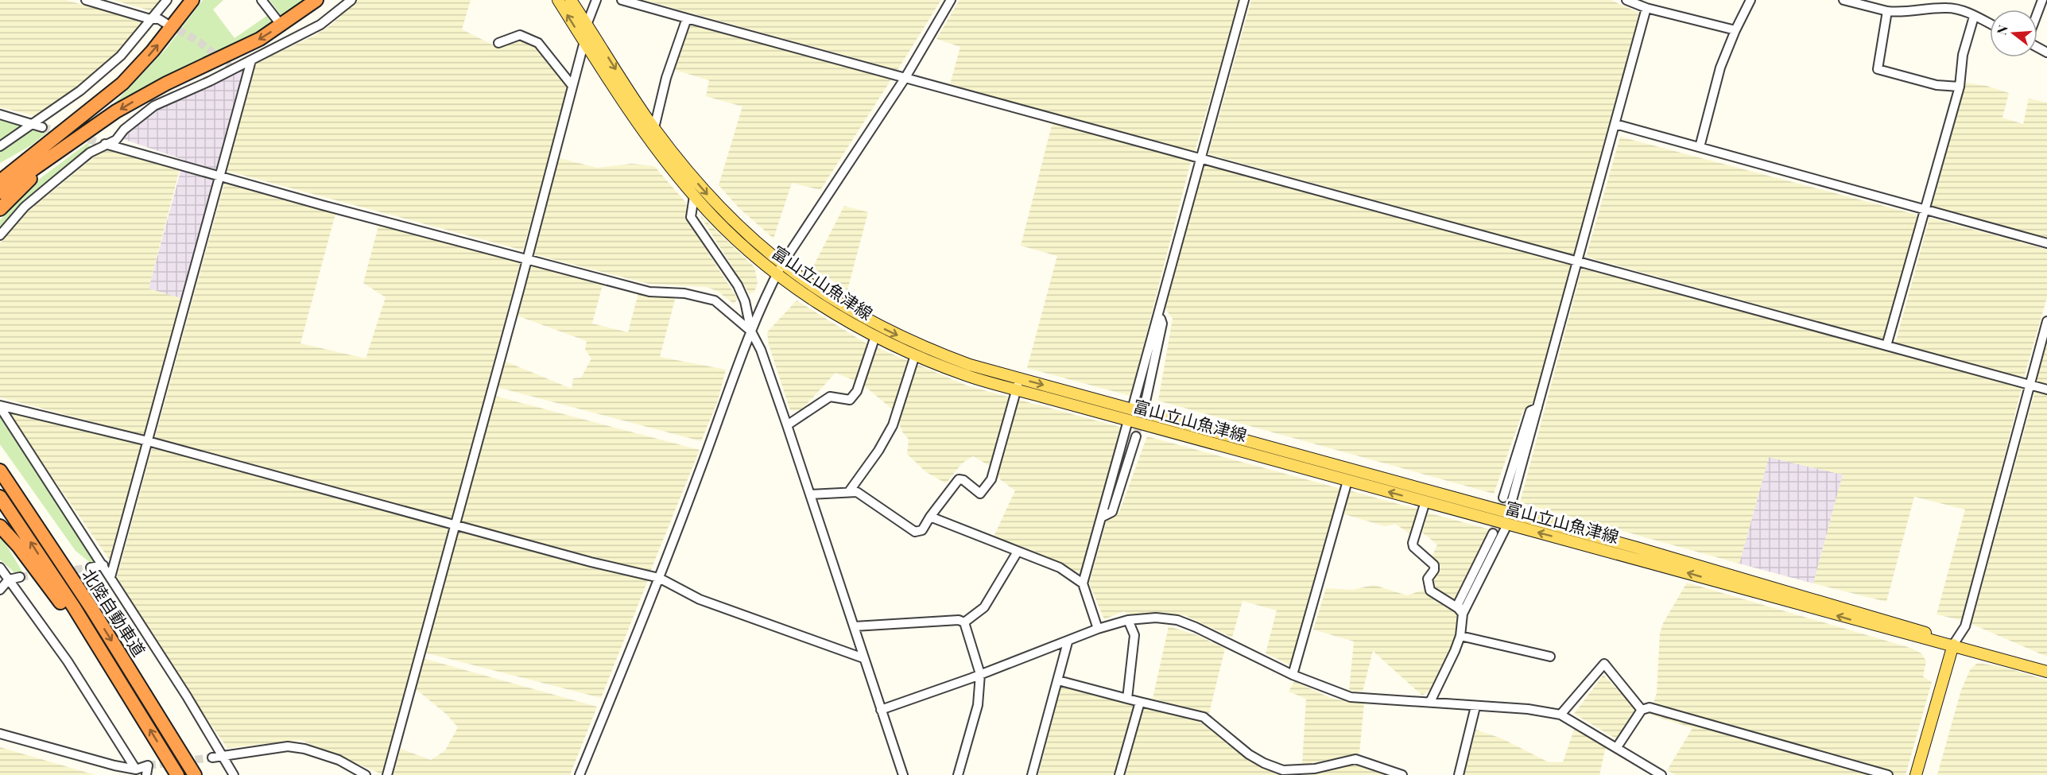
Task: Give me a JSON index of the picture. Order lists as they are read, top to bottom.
{
  "streets": {
    "highway": ["北陸自動車道"],
    "main road": ["富山立山魚津線"]
  },
  "north": "left"
}
